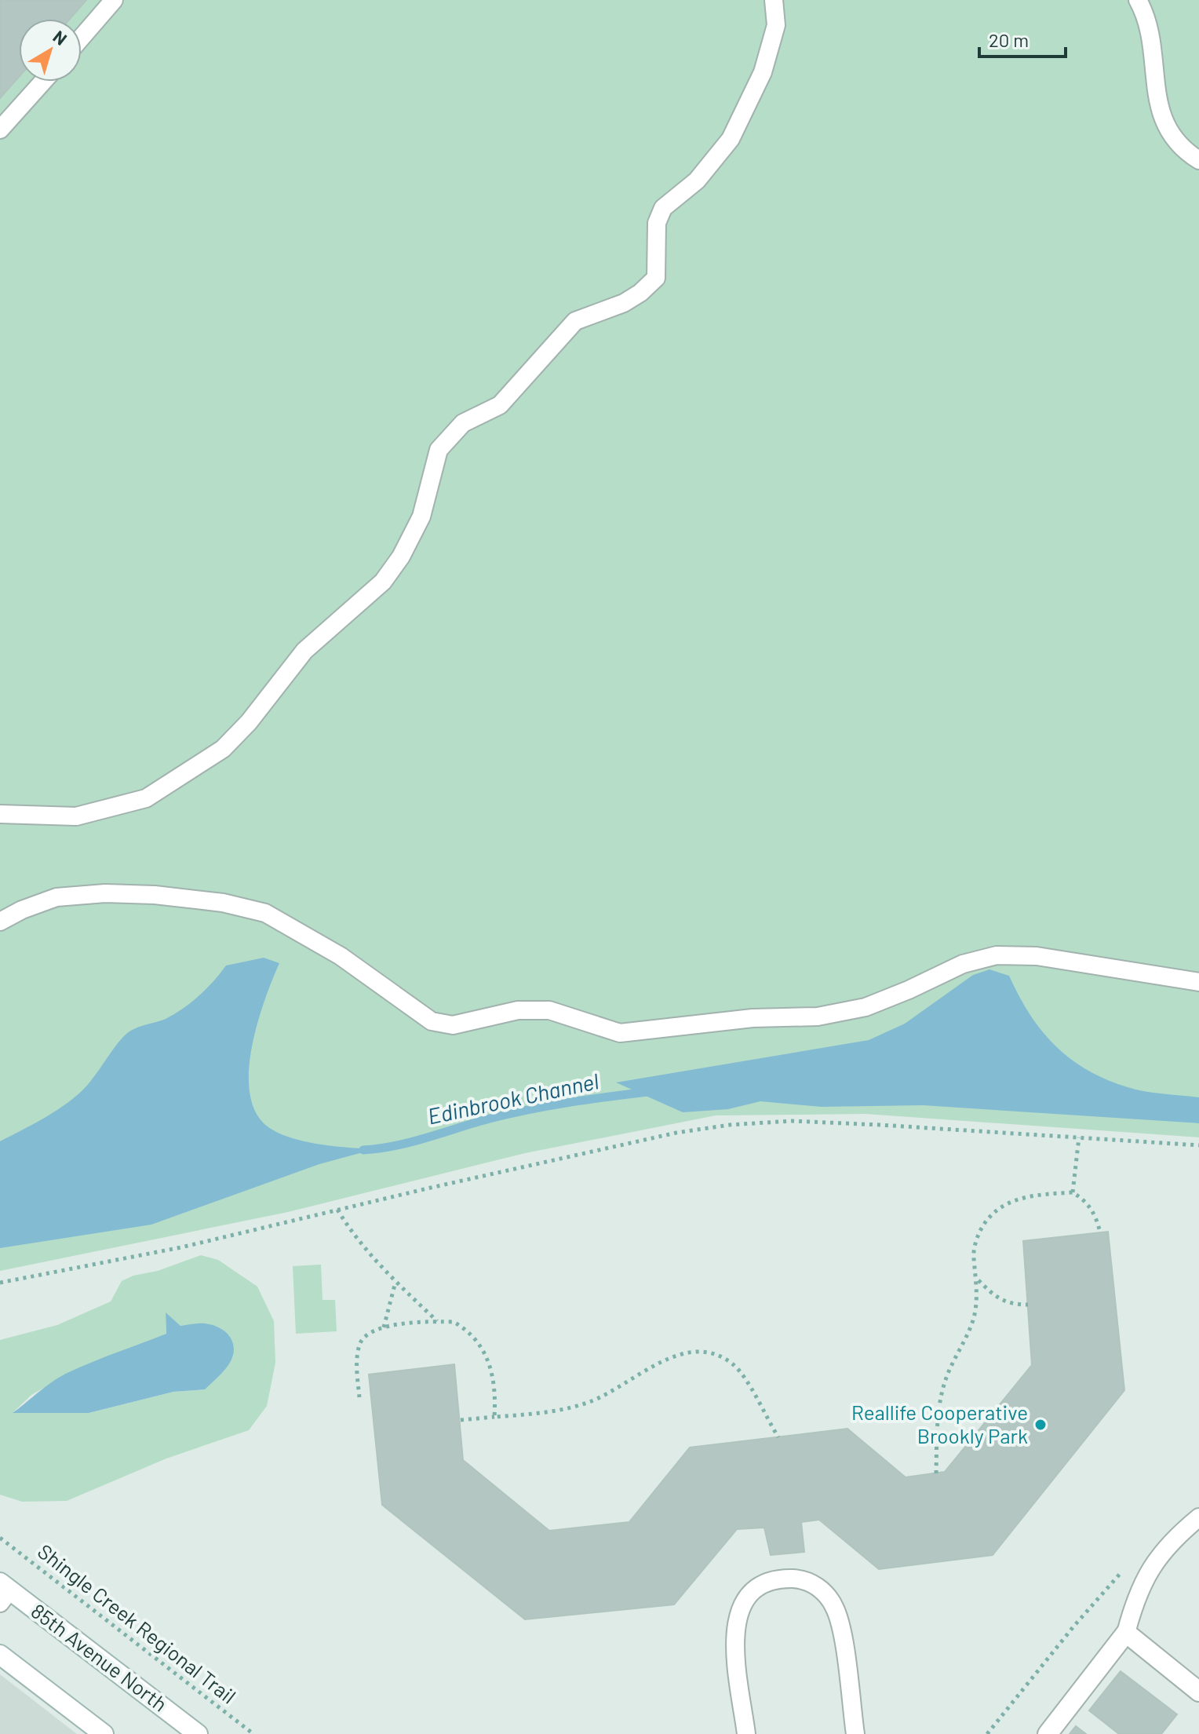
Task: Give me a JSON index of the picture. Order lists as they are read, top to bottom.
{
  "streets": {
    "main road": ["85th Avenue North"],
    "path": ["Shingle Creek Regional Trail"]
  },
  "water": ["Edinbrook Channel"],
  "places": ["Reallife Cooperative Brookly Park"],
  "scale_bar": "20 m",
  "north": "top right"
}
